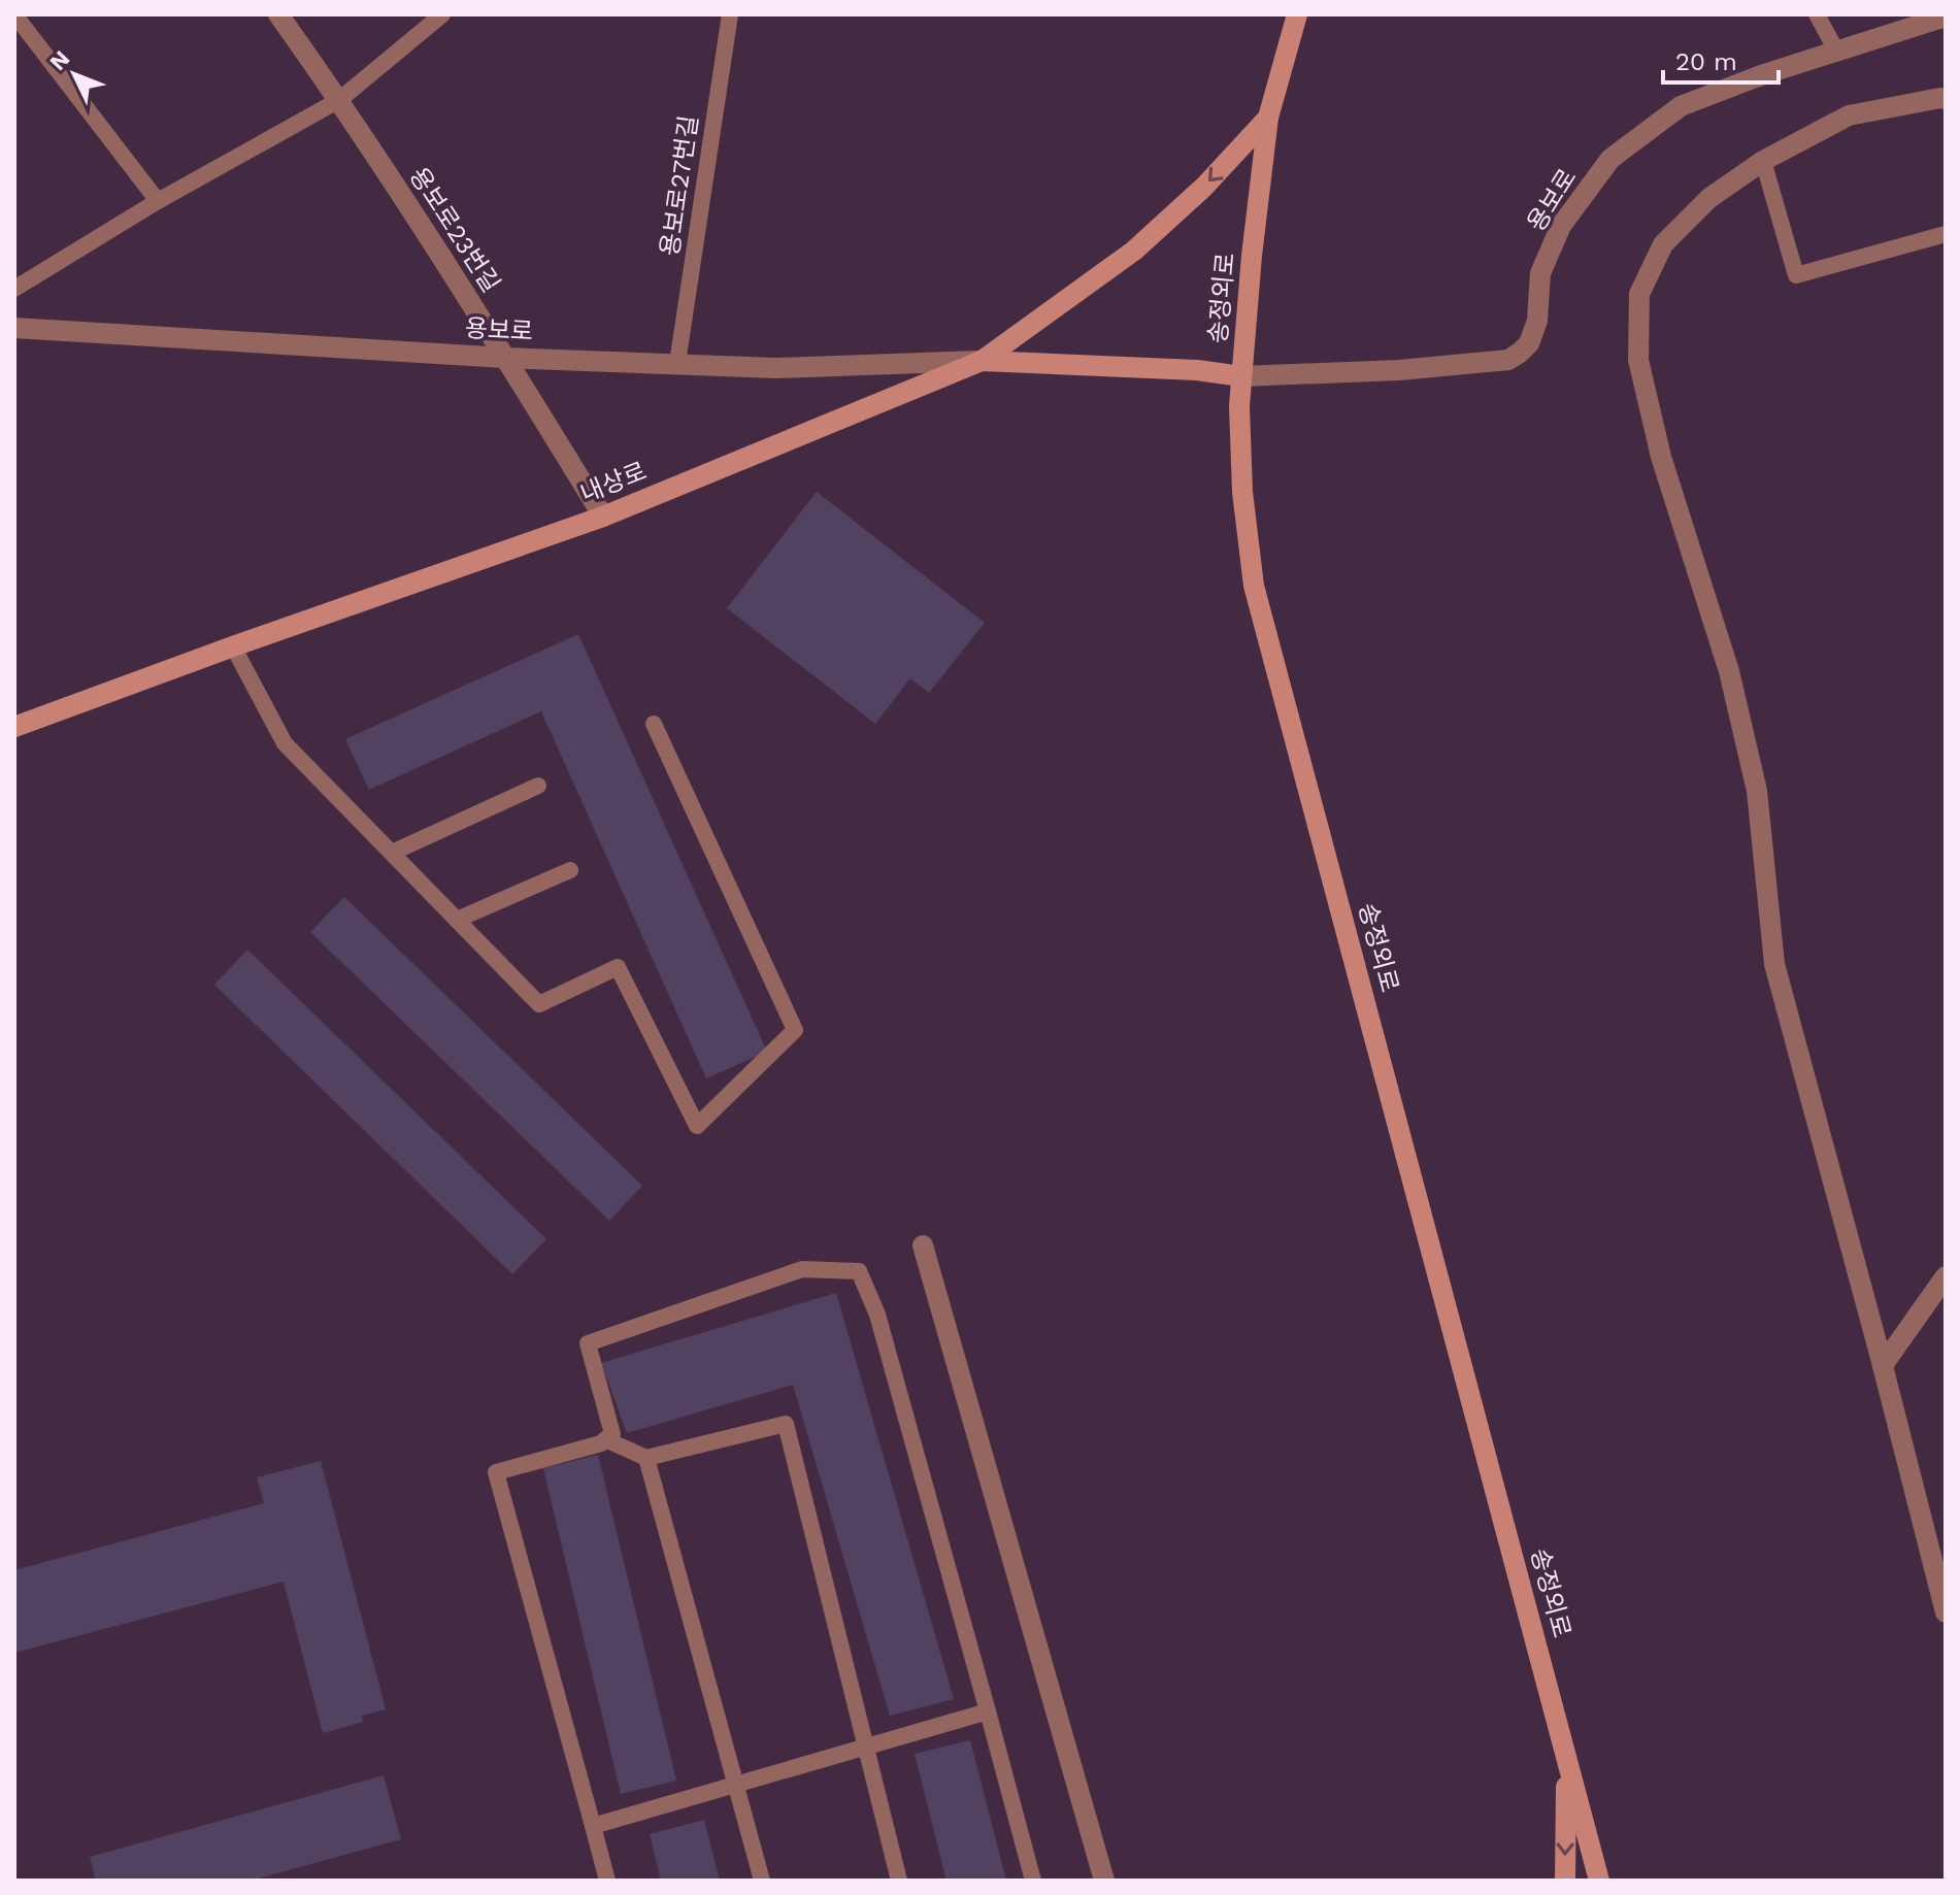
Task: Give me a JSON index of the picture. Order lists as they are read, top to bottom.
{
  "streets": {
    "street": [
      "용보로",
      "용보로23번길",
      "송정외로",
      "내상로"
    ],
    "lane": ["용보로27번길"]
  },
  "crossings": [
    ["용보로27번길", "용보로"],
    ["용보로", "용보로23번길"],
    ["용보로", "송정외로"],
    ["용보로", "내상로"],
    ["용보로23번길", "내상로"],
    ["송정외로", "내상로"]
  ],
  "scale_bar": "20 m",
  "north": "top left"
}
